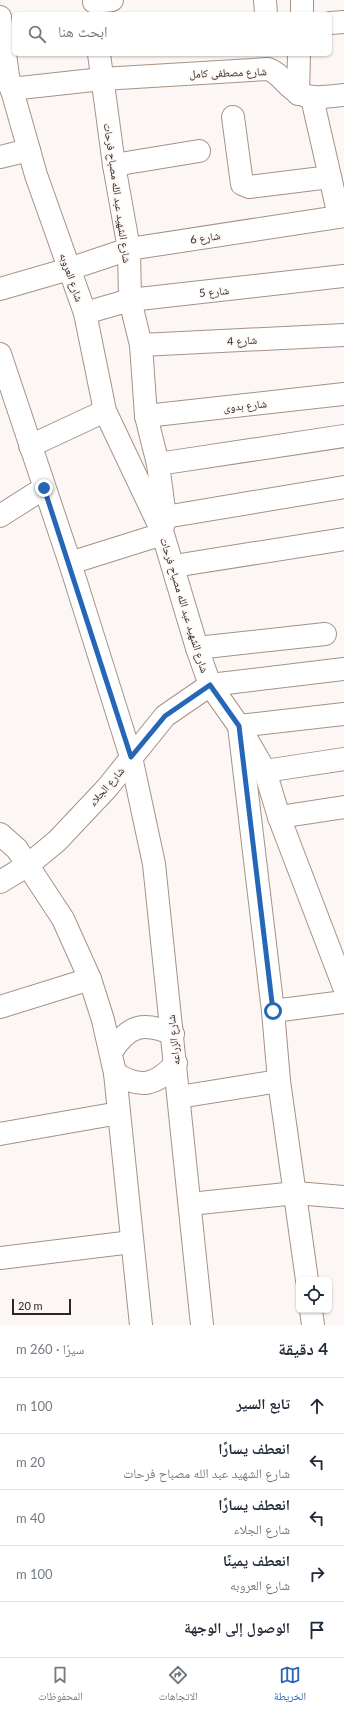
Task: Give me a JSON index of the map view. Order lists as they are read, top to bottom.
{
  "streets": {
    "street": [
      "شارع مصطفى كامل",
      "شارع الشهيد عبد الله مصباح فرحات",
      "شارع 6",
      "شارع العروبه",
      "شارع 5",
      "شارع 4",
      "شارع بدوى",
      "شارع الجلاء",
      "شارع الزراعه"
    ]
  },
  "crossings": [
    ["شارع مصطفى كامل", "شارع الشهيد عبد الله مصباح فرحات"],
    ["شارع مصطفى كامل", "شارع العروبه"],
    ["شارع الشهيد عبد الله مصباح فرحات", "شارع 6"],
    ["شارع الشهيد عبد الله مصباح فرحات", "شارع العروبه"],
    ["شارع الشهيد عبد الله مصباح فرحات", "شارع 5"],
    ["شارع الشهيد عبد الله مصباح فرحات", "شارع 4"],
    ["شارع الشهيد عبد الله مصباح فرحات", "شارع بدوى"],
    ["شارع الشهيد عبد الله مصباح فرحات", "شارع الجلاء"],
    ["شارع 6", "شارع العروبه"],
    ["شارع العروبه", "شارع 5"],
    ["شارع الجلاء", "شارع الزراعه"]
  ],
  "scale_bar": "20 m",
  "page": {
    "search": "ابحث هنا",
    "scale": "20 m",
    "heading": ["4 دقيقة", "سيرًا · 260 m"],
    "list": [
      ["تابع السير", "100 m"],
      ["انعطف يسارًا", "شارع الشهيد عبد الله مصباح فرحات", "20 m"],
      ["انعطف يسارًا", "شارع الجلاء", "40 m"],
      ["انعطف يمينًا", "شارع العروبه", "100 m"],
      "الوصول إلى الوجهة"
    ],
    "nav": ["الخريطة", "الاتجاهات", "المحفوظات"]
  }
}
